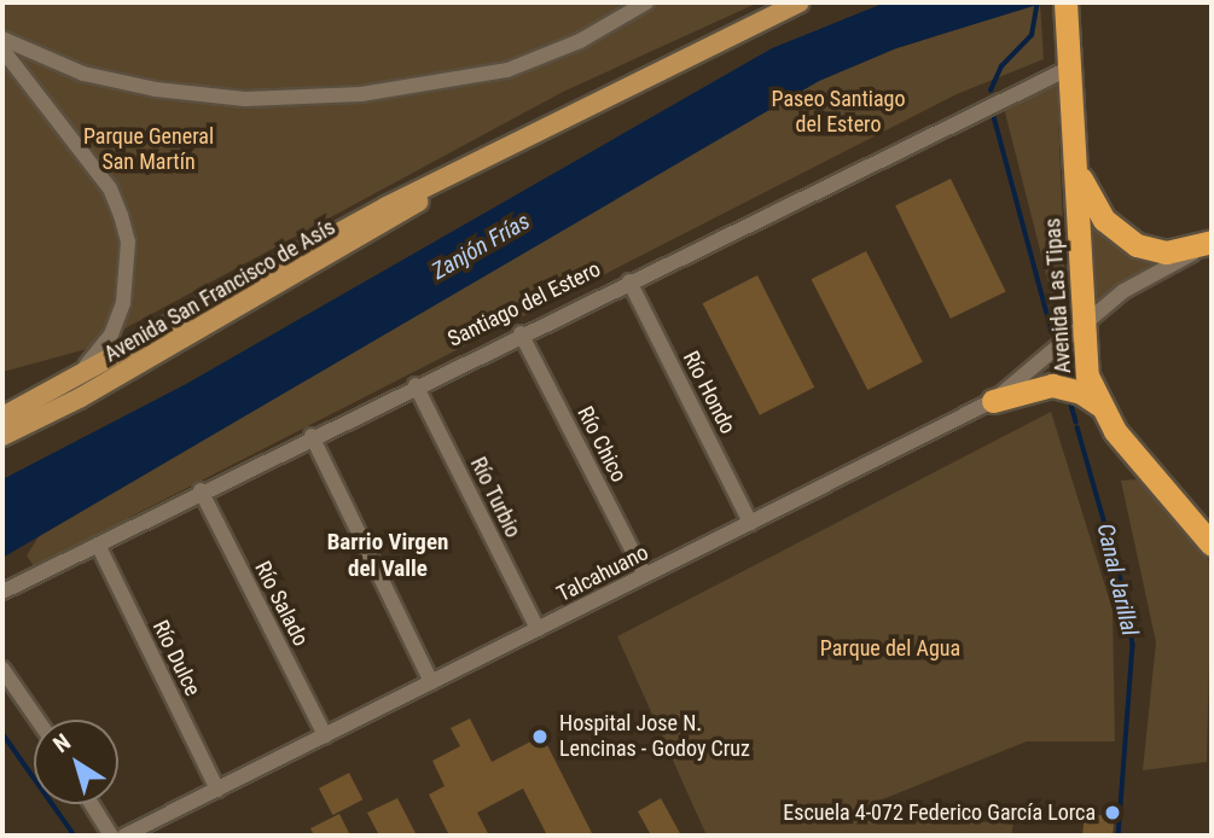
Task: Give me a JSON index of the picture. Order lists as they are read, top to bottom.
{
  "streets": {
    "highway": ["Avenida Las Tipas"],
    "main road": ["Avenida San Francisco de Asís"],
    "street": [
      "Santiago del Estero",
      "Río Hondo",
      "Río Chico",
      "Río Turbio",
      "Talcahuano",
      "Río Salado",
      "Río Dulce"
    ]
  },
  "crossings": [
    ["Avenida Las Tipas", "Santiago del Estero"],
    ["Avenida Las Tipas", "Talcahuano"],
    ["Santiago del Estero", "Río Hondo"],
    ["Santiago del Estero", "Río Chico"],
    ["Santiago del Estero", "Río Turbio"],
    ["Santiago del Estero", "Río Salado"],
    ["Santiago del Estero", "Río Dulce"],
    ["Río Hondo", "Talcahuano"],
    ["Río Chico", "Talcahuano"],
    ["Río Turbio", "Talcahuano"],
    ["Talcahuano", "Río Salado"],
    ["Talcahuano", "Río Dulce"]
  ],
  "districts": ["Barrio Virgen del Valle"],
  "water": ["Zanjón Frías", "Canal Jarillal"],
  "parks": ["Paseo Santiago del Estero", "Parque General San Martín", "Parque del Agua"],
  "places": ["Hospital Jose N. Lencinas - Godoy Cruz", "Escuela 4-072 Federico García Lorca"],
  "north": "top left"
}
